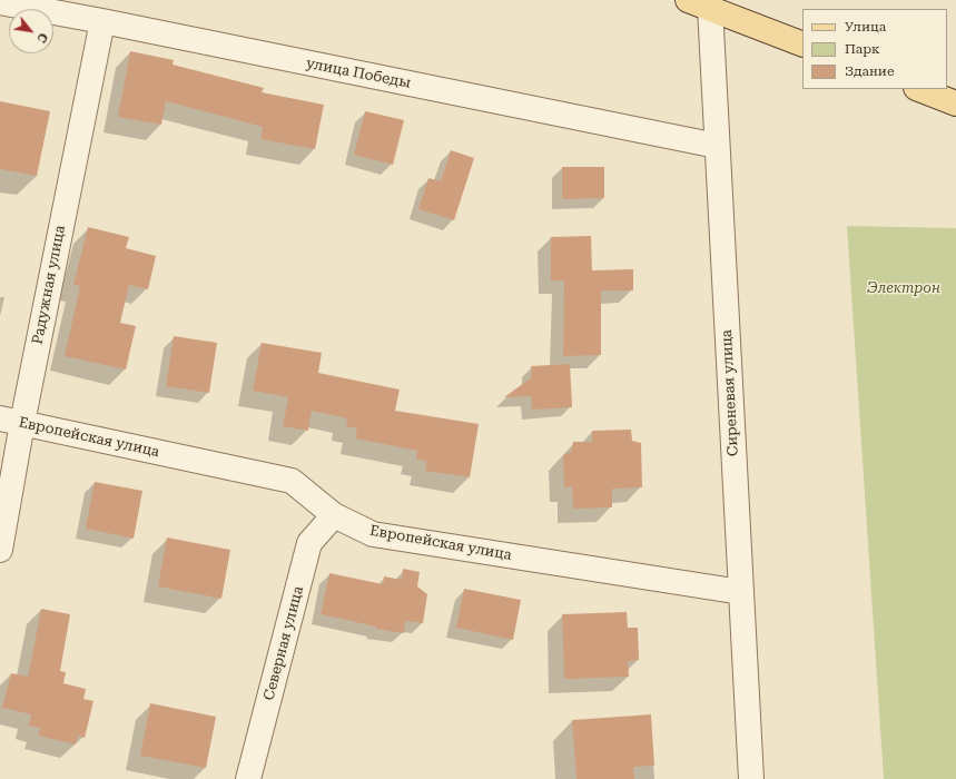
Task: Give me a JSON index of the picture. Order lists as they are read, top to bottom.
{
  "streets": {
    "street": [
      "улица Победы",
      "Радужная улица",
      "Сиреневая улица",
      "Европейская улица",
      "Северная улица"
    ]
  },
  "crossings": [
    ["улица Победы", "Радужная улица"],
    ["улица Победы", "Сиреневая улица"],
    ["Радужная улица", "Европейская улица"],
    ["Сиреневая улица", "Европейская улица"],
    ["Европейская улица", "Северная улица"]
  ],
  "parks": ["Электрон"],
  "legend": ["Улица", "Парк", "Здание"],
  "north": "bottom right"
}
